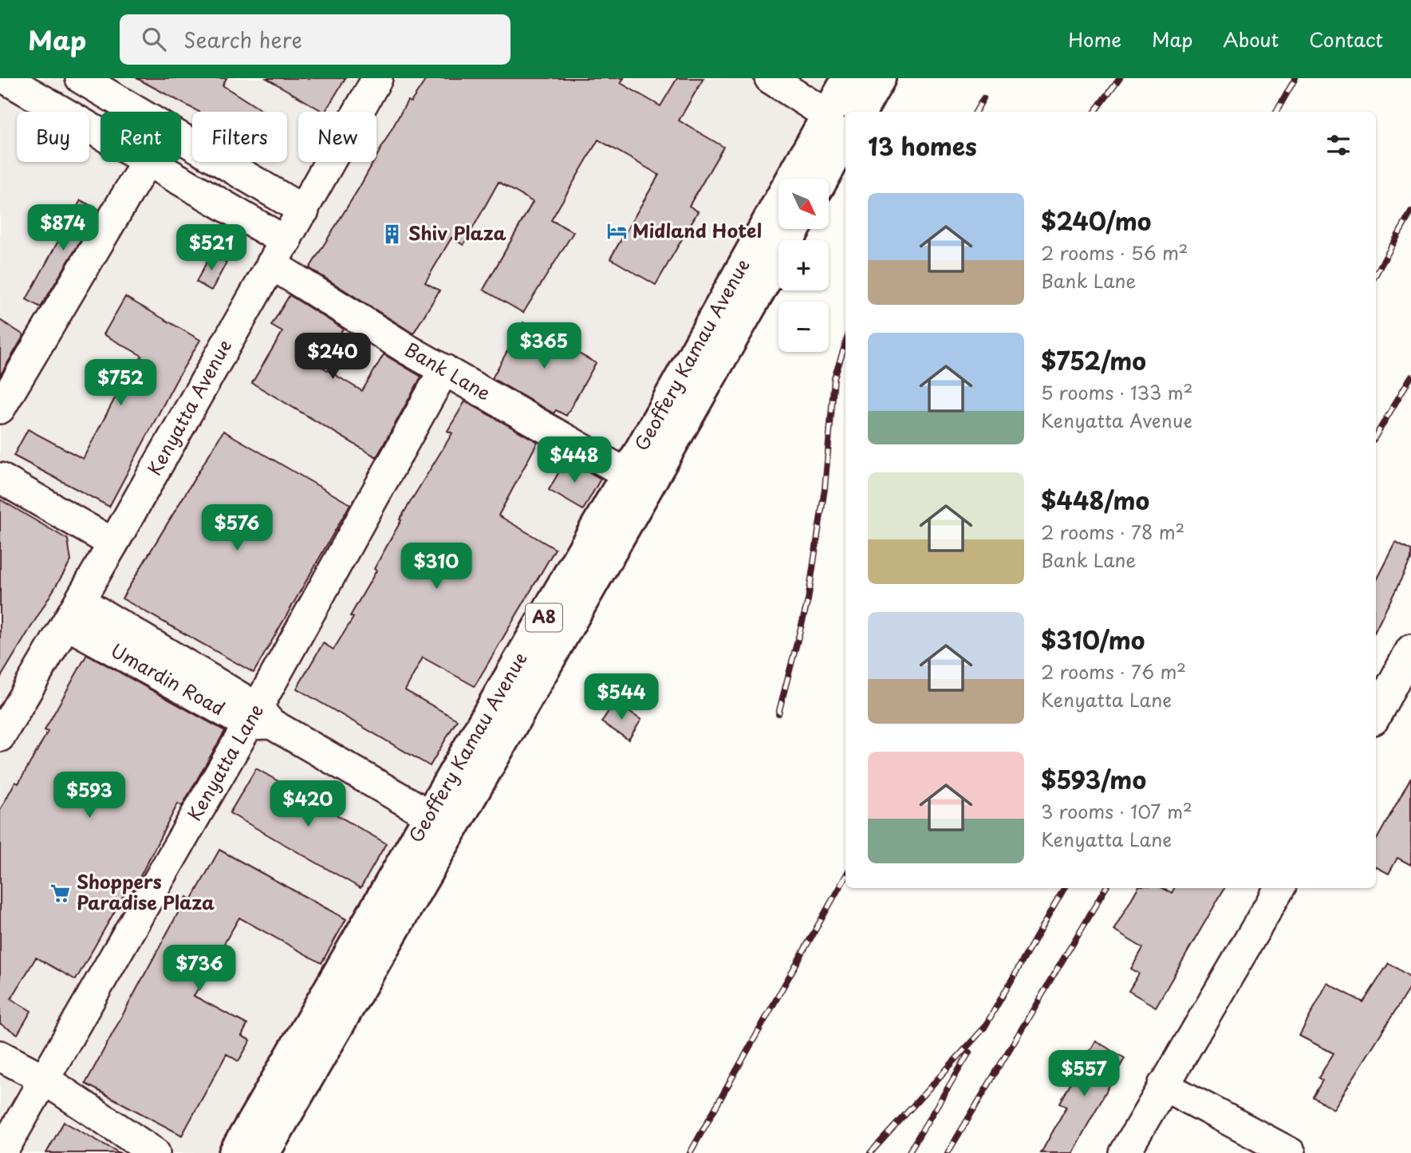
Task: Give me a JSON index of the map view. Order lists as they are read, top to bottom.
{
  "streets": {
    "highway": ["Geoffery Kamau Avenue", "A8"],
    "street": [
      "Bank Lane",
      "Kenyatta Avenue",
      "Umardin Road",
      "Kenyatta Lane"
    ]
  },
  "crossings": [
    ["Geoffery Kamau Avenue", "Bank Lane"],
    ["Geoffery Kamau Avenue", "Umardin Road"],
    ["Bank Lane", "Kenyatta Avenue"],
    ["Bank Lane", "Kenyatta Lane"],
    ["Kenyatta Avenue", "Umardin Road"],
    ["Umardin Road", "Kenyatta Lane"]
  ],
  "places": {
    "hotel": ["Midland Hotel"],
    "building": ["Shiv Plaza"],
    "supermarket": ["Shoppers Paradise Plaza"]
  },
  "north": "bottom right",
  "page": {
    "header": "Map",
    "search": "Search here",
    "nav": [
      "Home",
      "Map",
      "About",
      "Contact"
    ],
    "chip": [
      "Buy",
      "Rent",
      "Filters",
      "New"
    ],
    "heading": "13 homes",
    "map_buttons": ["+", "−"],
    "list": [
      {
        "name": "$240/mo",
        "note": "2 rooms · 56 m² · Bank Lane"
      },
      {
        "name": "$752/mo",
        "note": "5 rooms · 133 m² · Kenyatta Avenue"
      },
      {
        "name": "$448/mo",
        "note": "2 rooms · 78 m² · Bank Lane"
      },
      {
        "name": "$310/mo",
        "note": "2 rooms · 76 m² · Kenyatta Lane"
      },
      {
        "name": "$593/mo",
        "note": "3 rooms · 107 m² · Kenyatta Lane"
      }
    ],
    "price": [
      "$874",
      "$521",
      "$365",
      "$240",
      "$752",
      "$448",
      "$576",
      "$310",
      "$544",
      "$593",
      "$420",
      "$736",
      "$557"
    ]
  }
}
